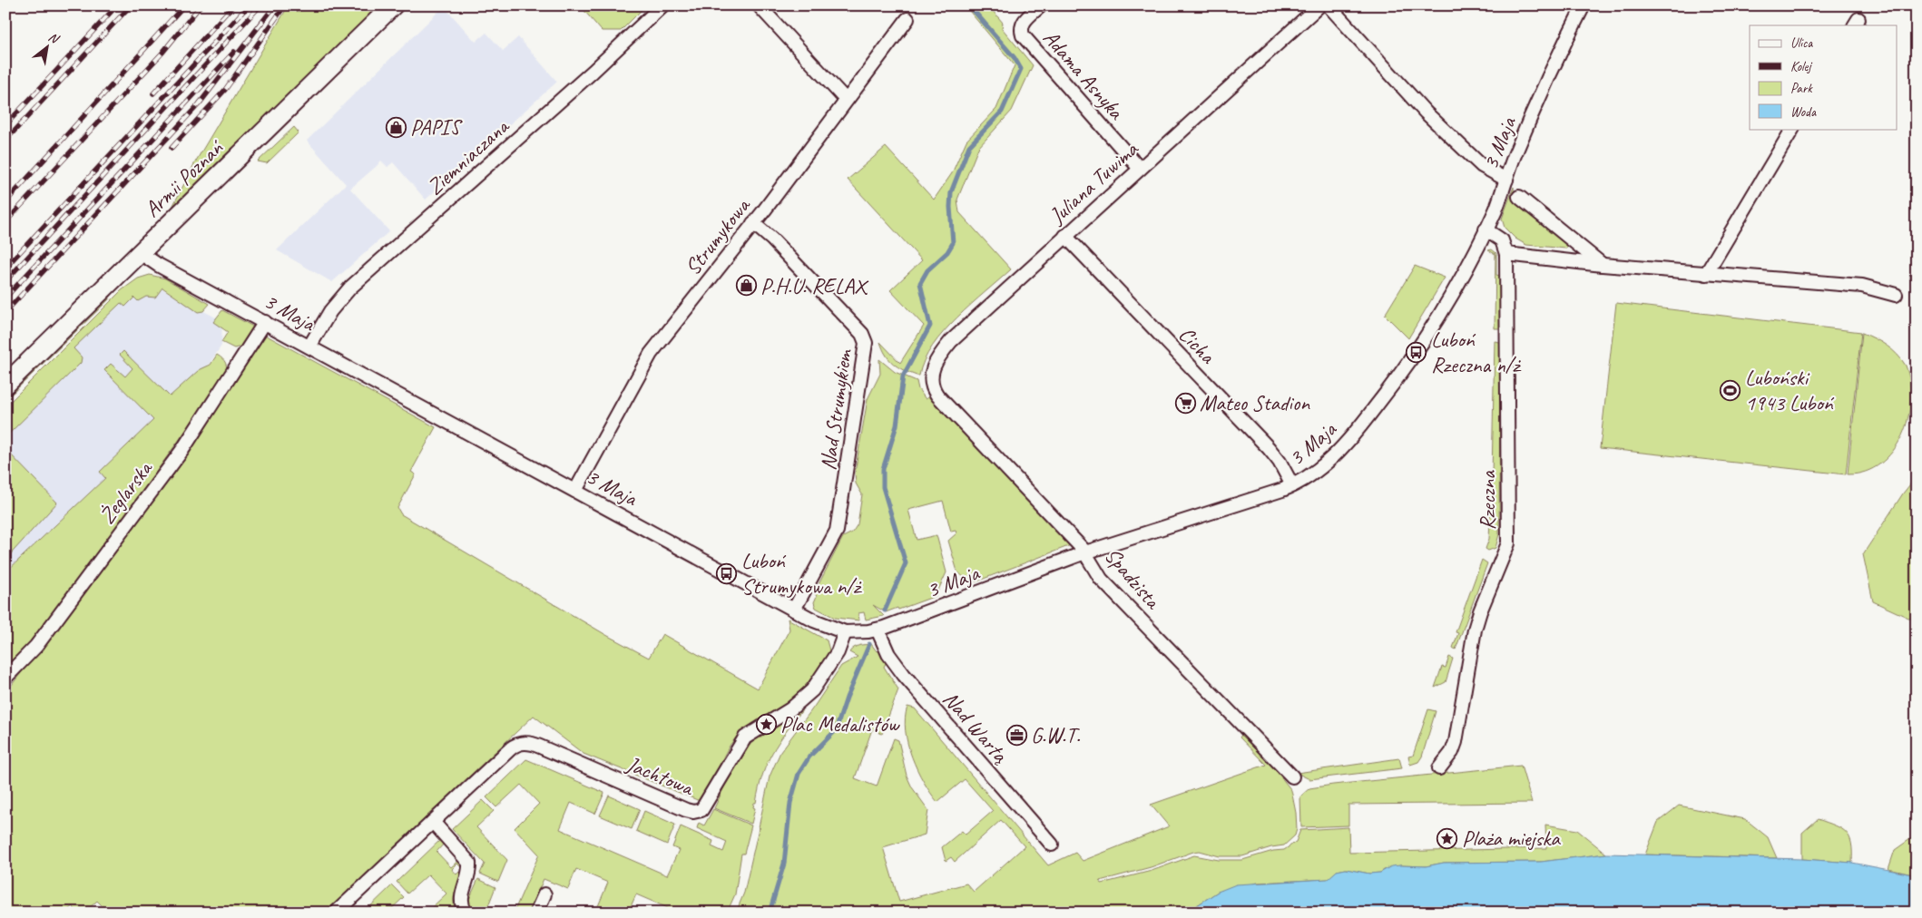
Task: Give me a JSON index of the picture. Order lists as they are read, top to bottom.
{
  "streets": {
    "main road": ["Armii Poznań"],
    "street": [
      "Adama Asnyka",
      "3 Maja",
      "Ziemniaczana",
      "Juliana Tuwima",
      "Strumykowa",
      "Cicha",
      "Nad Strumykiem",
      "Żeglarska",
      "Rzeczna",
      "Spadzista",
      "Nad Wartą",
      "Jachtowa"
    ]
  },
  "crossings": [
    ["Adama Asnyka", "Juliana Tuwima"],
    ["3 Maja", "Ziemniaczana"],
    ["3 Maja", "Armii Poznań"],
    ["3 Maja", "Strumykowa"],
    ["3 Maja", "Cicha"],
    ["3 Maja", "Nad Strumykiem"],
    ["3 Maja", "Żeglarska"],
    ["3 Maja", "Spadzista"],
    ["3 Maja", "Nad Wartą"],
    ["3 Maja", "Jachtowa"],
    ["Juliana Tuwima", "Cicha"],
    ["Juliana Tuwima", "Spadzista"],
    ["Strumykowa", "Nad Strumykiem"]
  ],
  "places": {
    "shop": ["PAPIS", "P.H.U. RELAX"],
    "bus stop": ["Luboń Rzeczna n/ż", "Luboń Strumykowa n/ż"],
    "sports": ["Luboński 1943 Luboń"],
    "supermarket": ["Mateo Stadion"],
    "place": ["Plac Medalistów", "Plaża miejska"],
    "office": ["G.W.T."]
  },
  "legend": [
    "Ulica",
    "Kolej",
    "Park",
    "Woda"
  ],
  "north": "top right"
}
